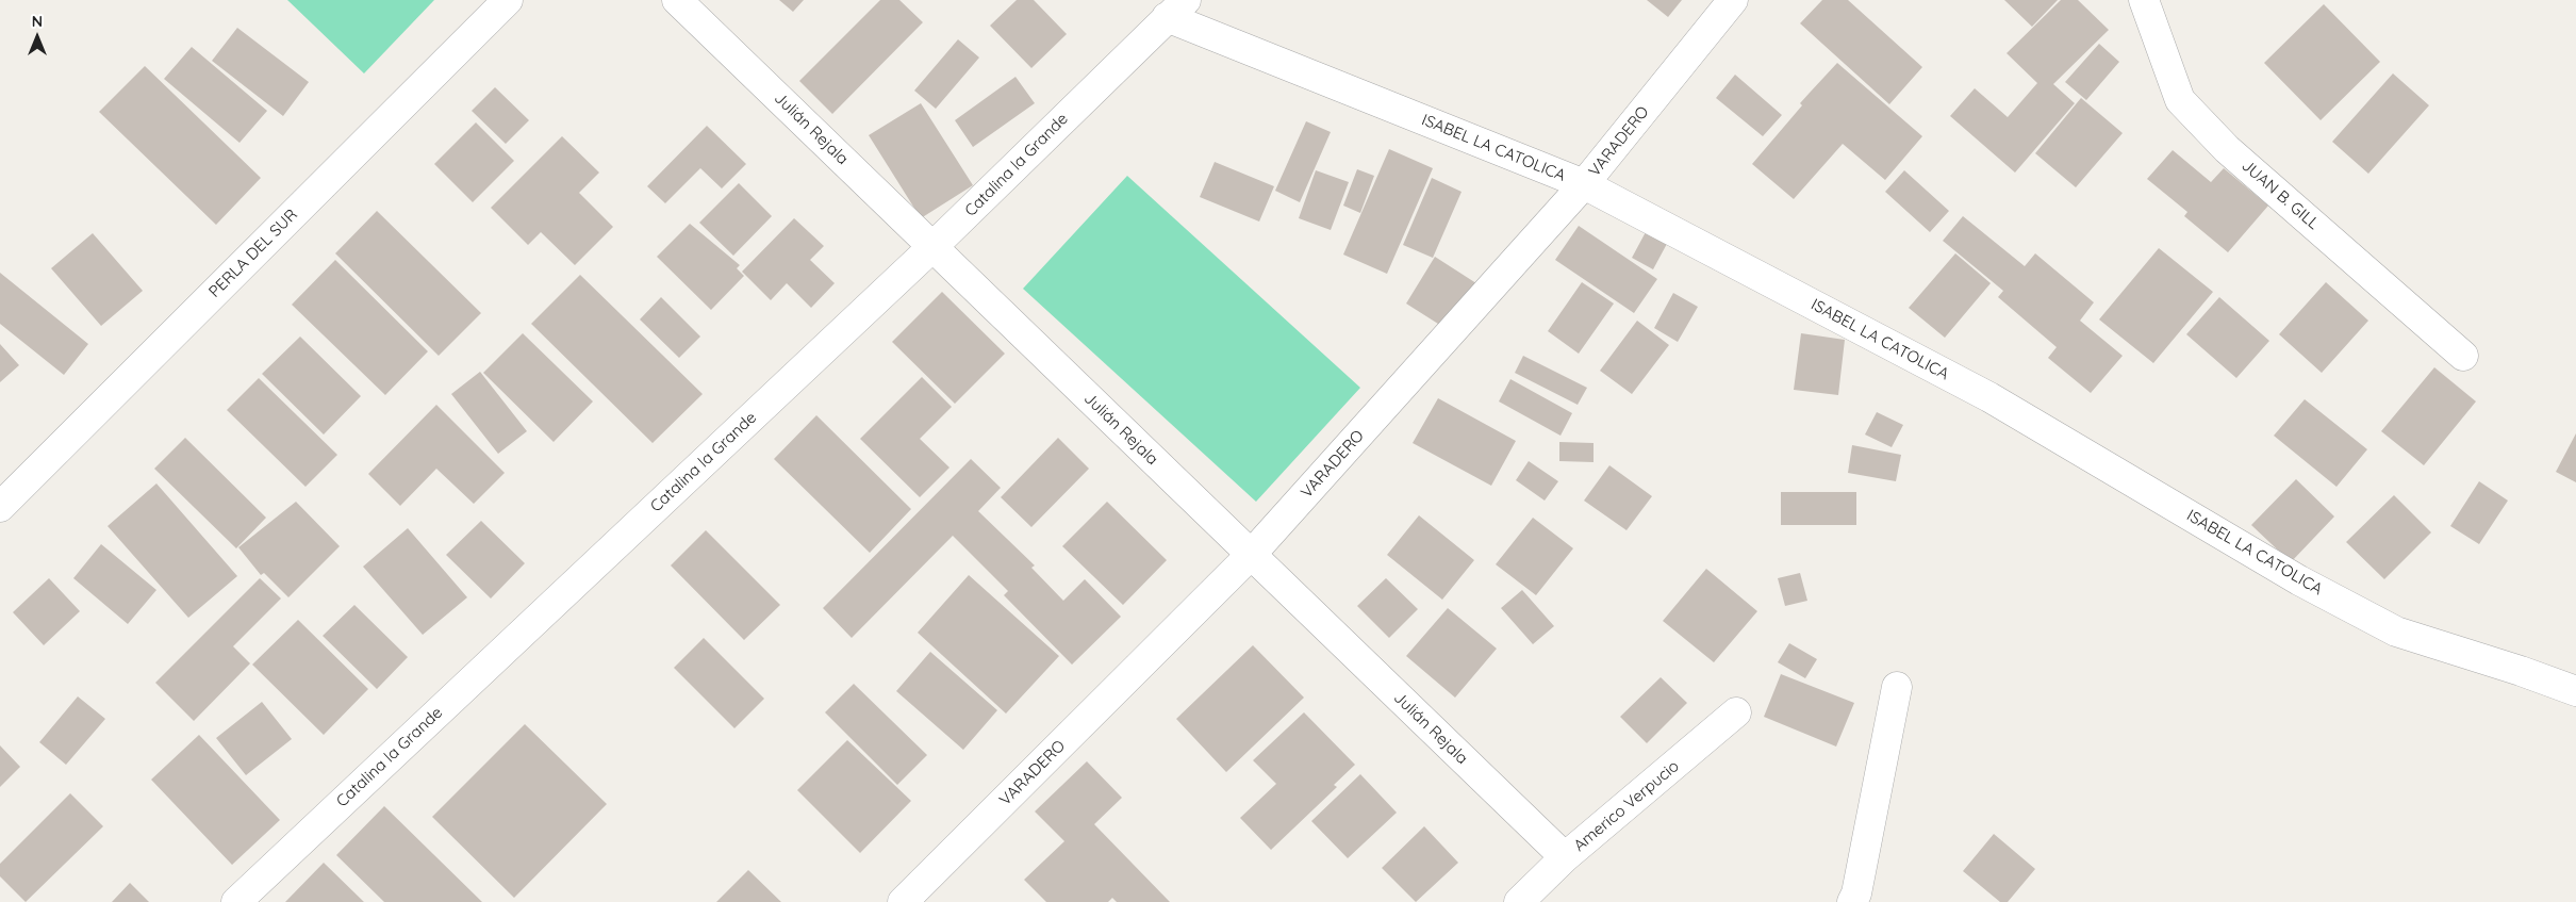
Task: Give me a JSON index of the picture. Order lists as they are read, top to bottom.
{
  "streets": {
    "street": [
      "Julián Rejala",
      "VARADERO",
      "ISABEL LA CATOLICA",
      "Catalina la Grande",
      "JUAN B. GILL",
      "PERLA DEL SUR",
      "Americo Verpucio"
    ]
  },
  "crossings": [
    ["Julián Rejala", "VARADERO"],
    ["Julián Rejala", "Catalina la Grande"],
    ["Julián Rejala", "Americo Verpucio"],
    ["VARADERO", "ISABEL LA CATOLICA"],
    ["ISABEL LA CATOLICA", "Catalina la Grande"]
  ],
  "north": "top"
}
